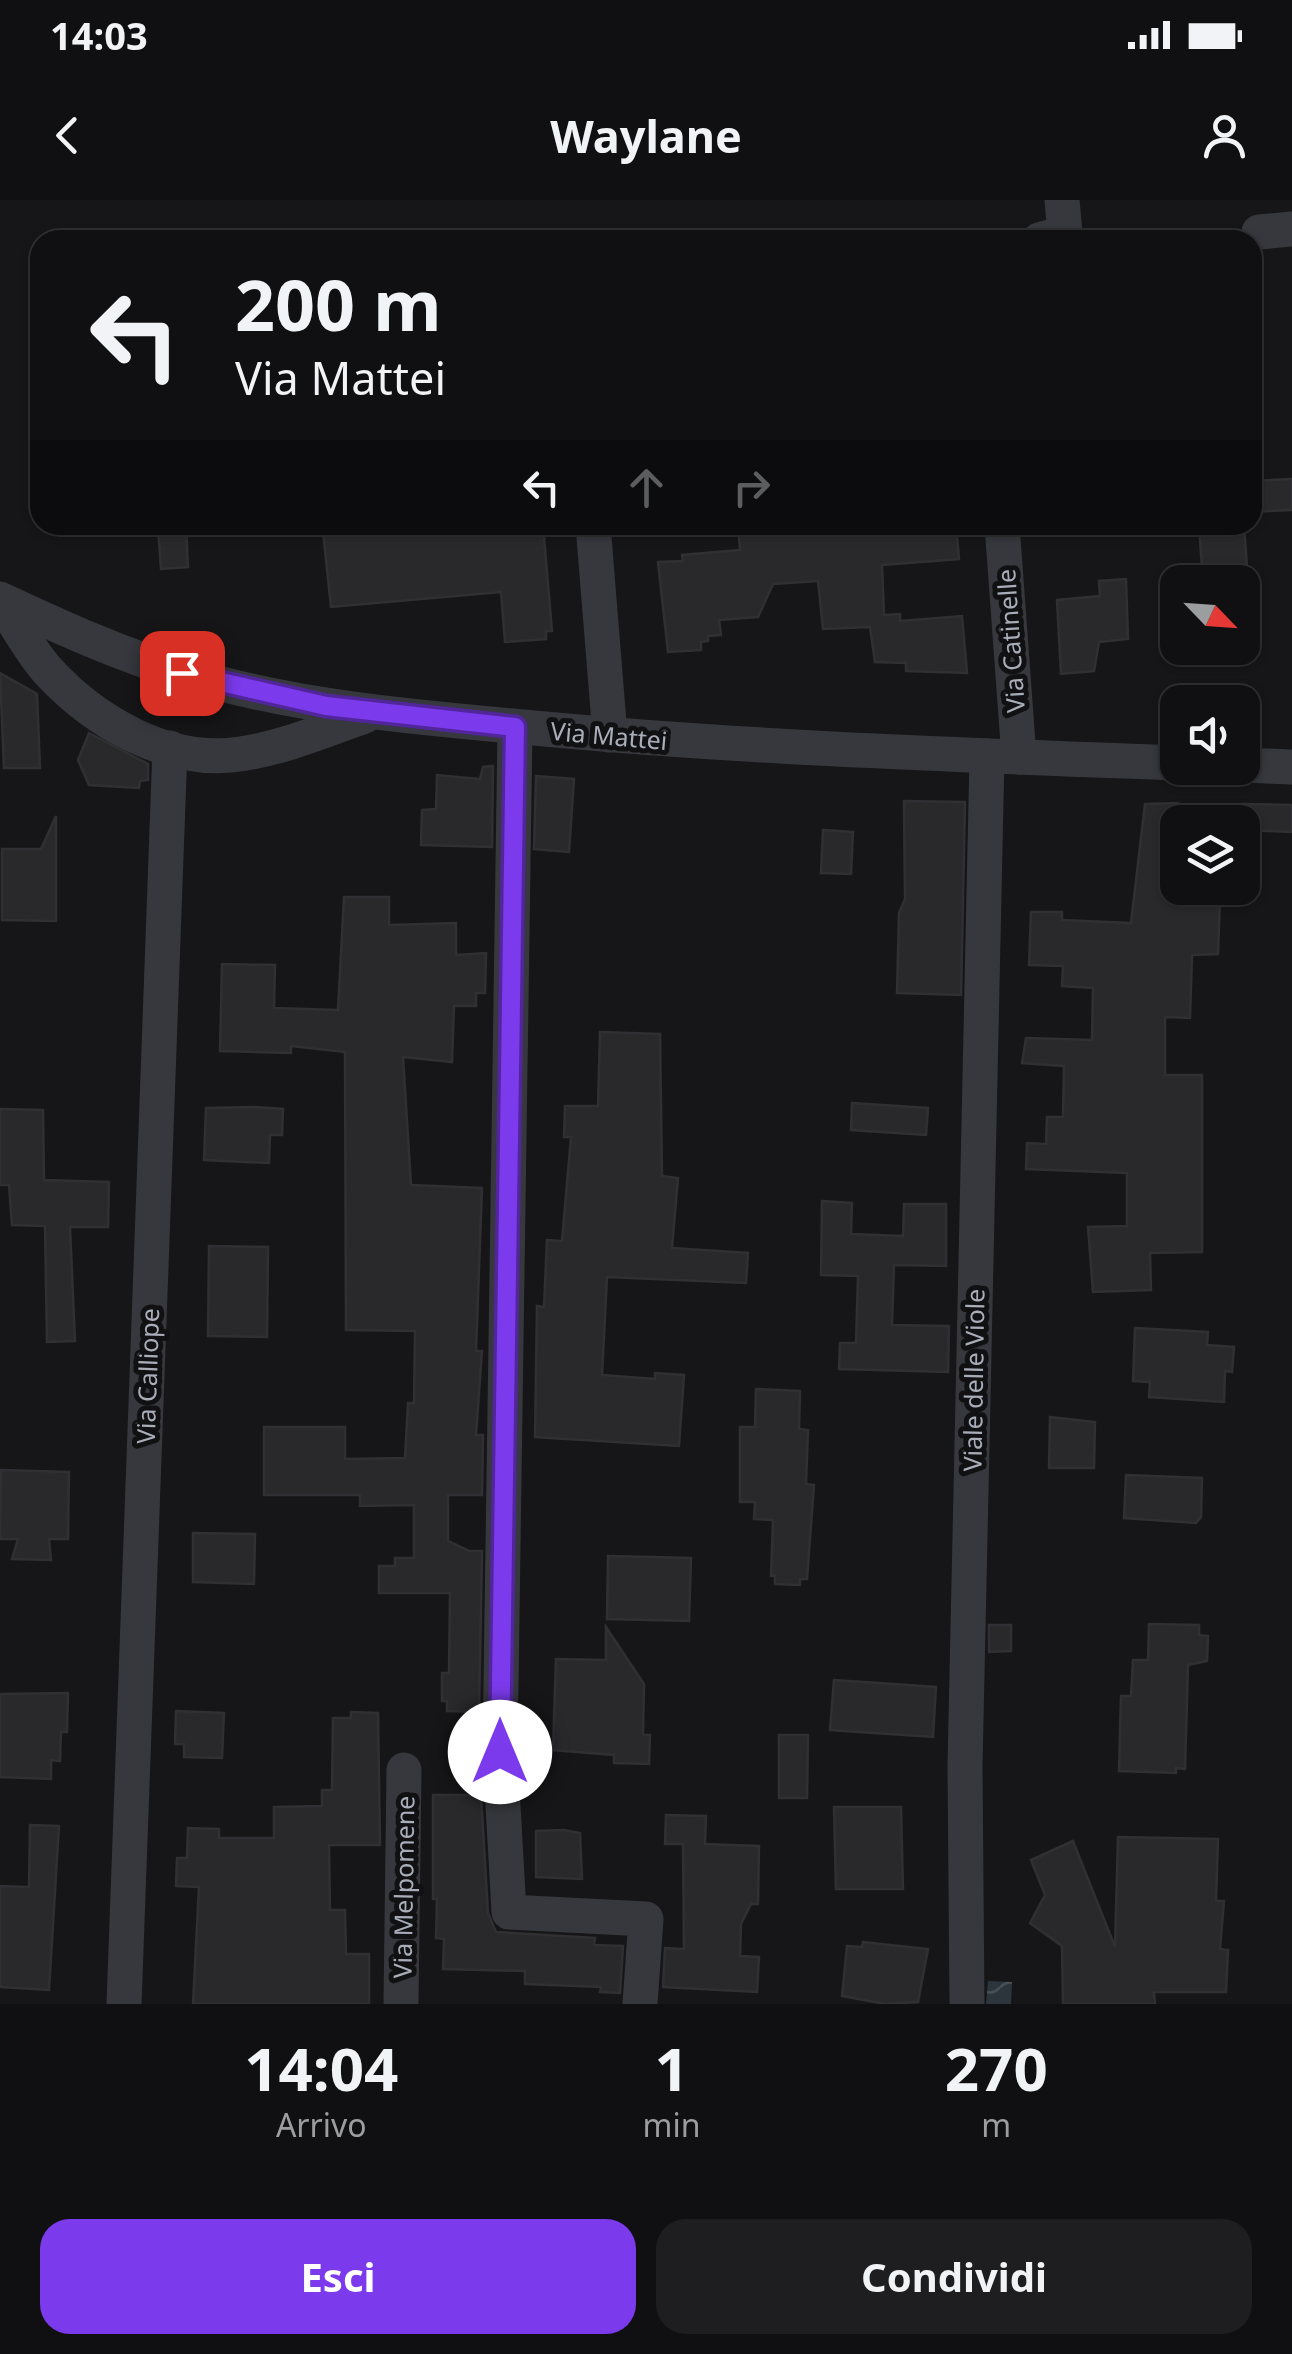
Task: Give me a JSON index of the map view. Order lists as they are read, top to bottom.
{
  "streets": {
    "street": [
      "Via Catinelle",
      "Via Mattei",
      "Via Calliope",
      "Viale delle Viole",
      "Via Melpomene"
    ]
  },
  "crossings": [
    ["Via Catinelle", "Via Mattei"],
    ["Via Catinelle", "Viale delle Viole"],
    ["Via Mattei", "Viale delle Viole"]
  ],
  "north": "bottom right",
  "page": {
    "status": "14:03",
    "header": "Waylane",
    "turn": ["200 m", "Via Mattei"],
    "eta": [
      "14:04",
      "Arrivo",
      "1",
      "min",
      "270",
      "m"
    ],
    "buttons": ["Esci", "Condividi"]
  }
}
